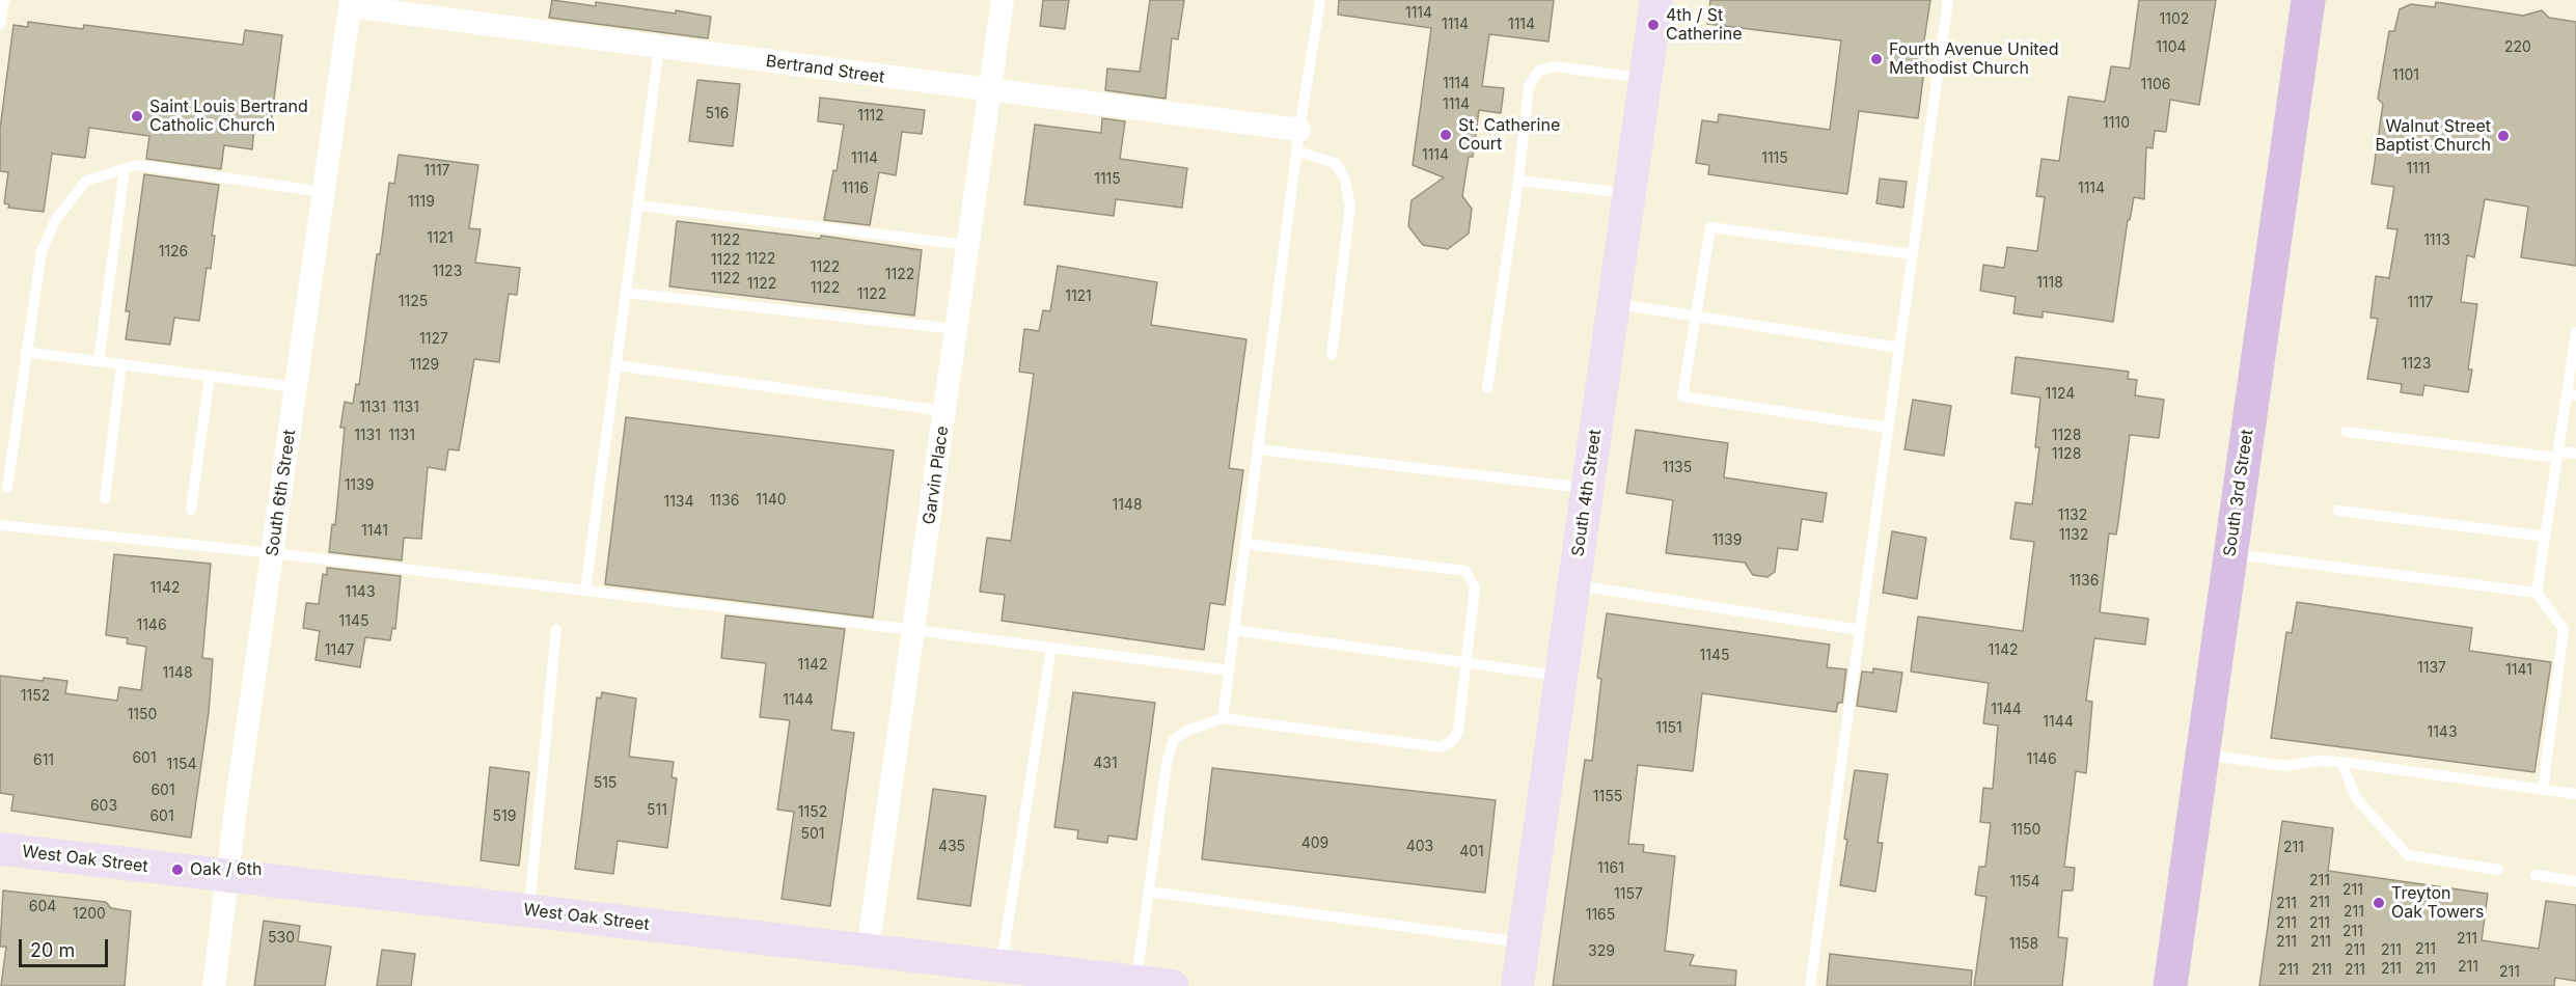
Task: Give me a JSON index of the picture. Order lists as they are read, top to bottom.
{
  "streets": {
    "main road": ["South 4th Street", "South 3rd Street", "West Oak Street"],
    "street": ["Bertrand Street", "Garvin Place", "South 6th Street"]
  },
  "crossings": [
    ["Bertrand Street", "Garvin Place"],
    ["Bertrand Street", "South 6th Street"],
    ["Garvin Place", "West Oak Street"],
    ["South 6th Street", "West Oak Street"]
  ],
  "places": [
    "4th / St Catherine",
    "Fourth Avenue United Methodist Church",
    "Saint Louis Bertrand Catholic Church",
    "St. Catherine Court",
    "Walnut Street Baptist Church",
    "Oak / 6th",
    "Treyton Oak Towers"
  ],
  "house_numbers": [
    "1114",
    "1102",
    "1114",
    "1114",
    "1104",
    "220",
    "1101",
    "1114",
    "1106",
    "1114",
    "516",
    "1112",
    "1110",
    "1114",
    "1114",
    "1115",
    "1111",
    "1117",
    "1115",
    "1116",
    "1114",
    "1119",
    "1121",
    "1122",
    "1113",
    "1126",
    "1122",
    "1122",
    "1122",
    "1123",
    "1122",
    "1122",
    "1118",
    "1122",
    "1122",
    "1122",
    "1121",
    "1125",
    "1117",
    "1127",
    "1123",
    "1129",
    "1124",
    "1131",
    "1131",
    "1131",
    "1131",
    "1128",
    "1128",
    "1135",
    "1139",
    "1140",
    "1136",
    "1134",
    "1148",
    "1132",
    "1141",
    "1132",
    "1139",
    "1136",
    "1142",
    "1143",
    "1145",
    "1146",
    "1147",
    "1142",
    "1145",
    "1142",
    "1137",
    "1141",
    "1148",
    "1152",
    "1144",
    "1144",
    "1150",
    "1144",
    "1151",
    "1143",
    "601",
    "1146",
    "611",
    "431",
    "1154",
    "515",
    "601",
    "1155",
    "603",
    "511",
    "1152",
    "601",
    "519",
    "1150",
    "501",
    "409",
    "435",
    "403",
    "211",
    "401",
    "1161",
    "211",
    "1154",
    "211",
    "1157",
    "211",
    "211",
    "604",
    "211",
    "1200",
    "1165",
    "211",
    "211",
    "211",
    "530",
    "211",
    "211",
    "211",
    "1158",
    "211",
    "211",
    "211",
    "329",
    "211",
    "211",
    "211",
    "211",
    "211",
    "211",
    "211"
  ],
  "scale_bar": "20 m"
}
